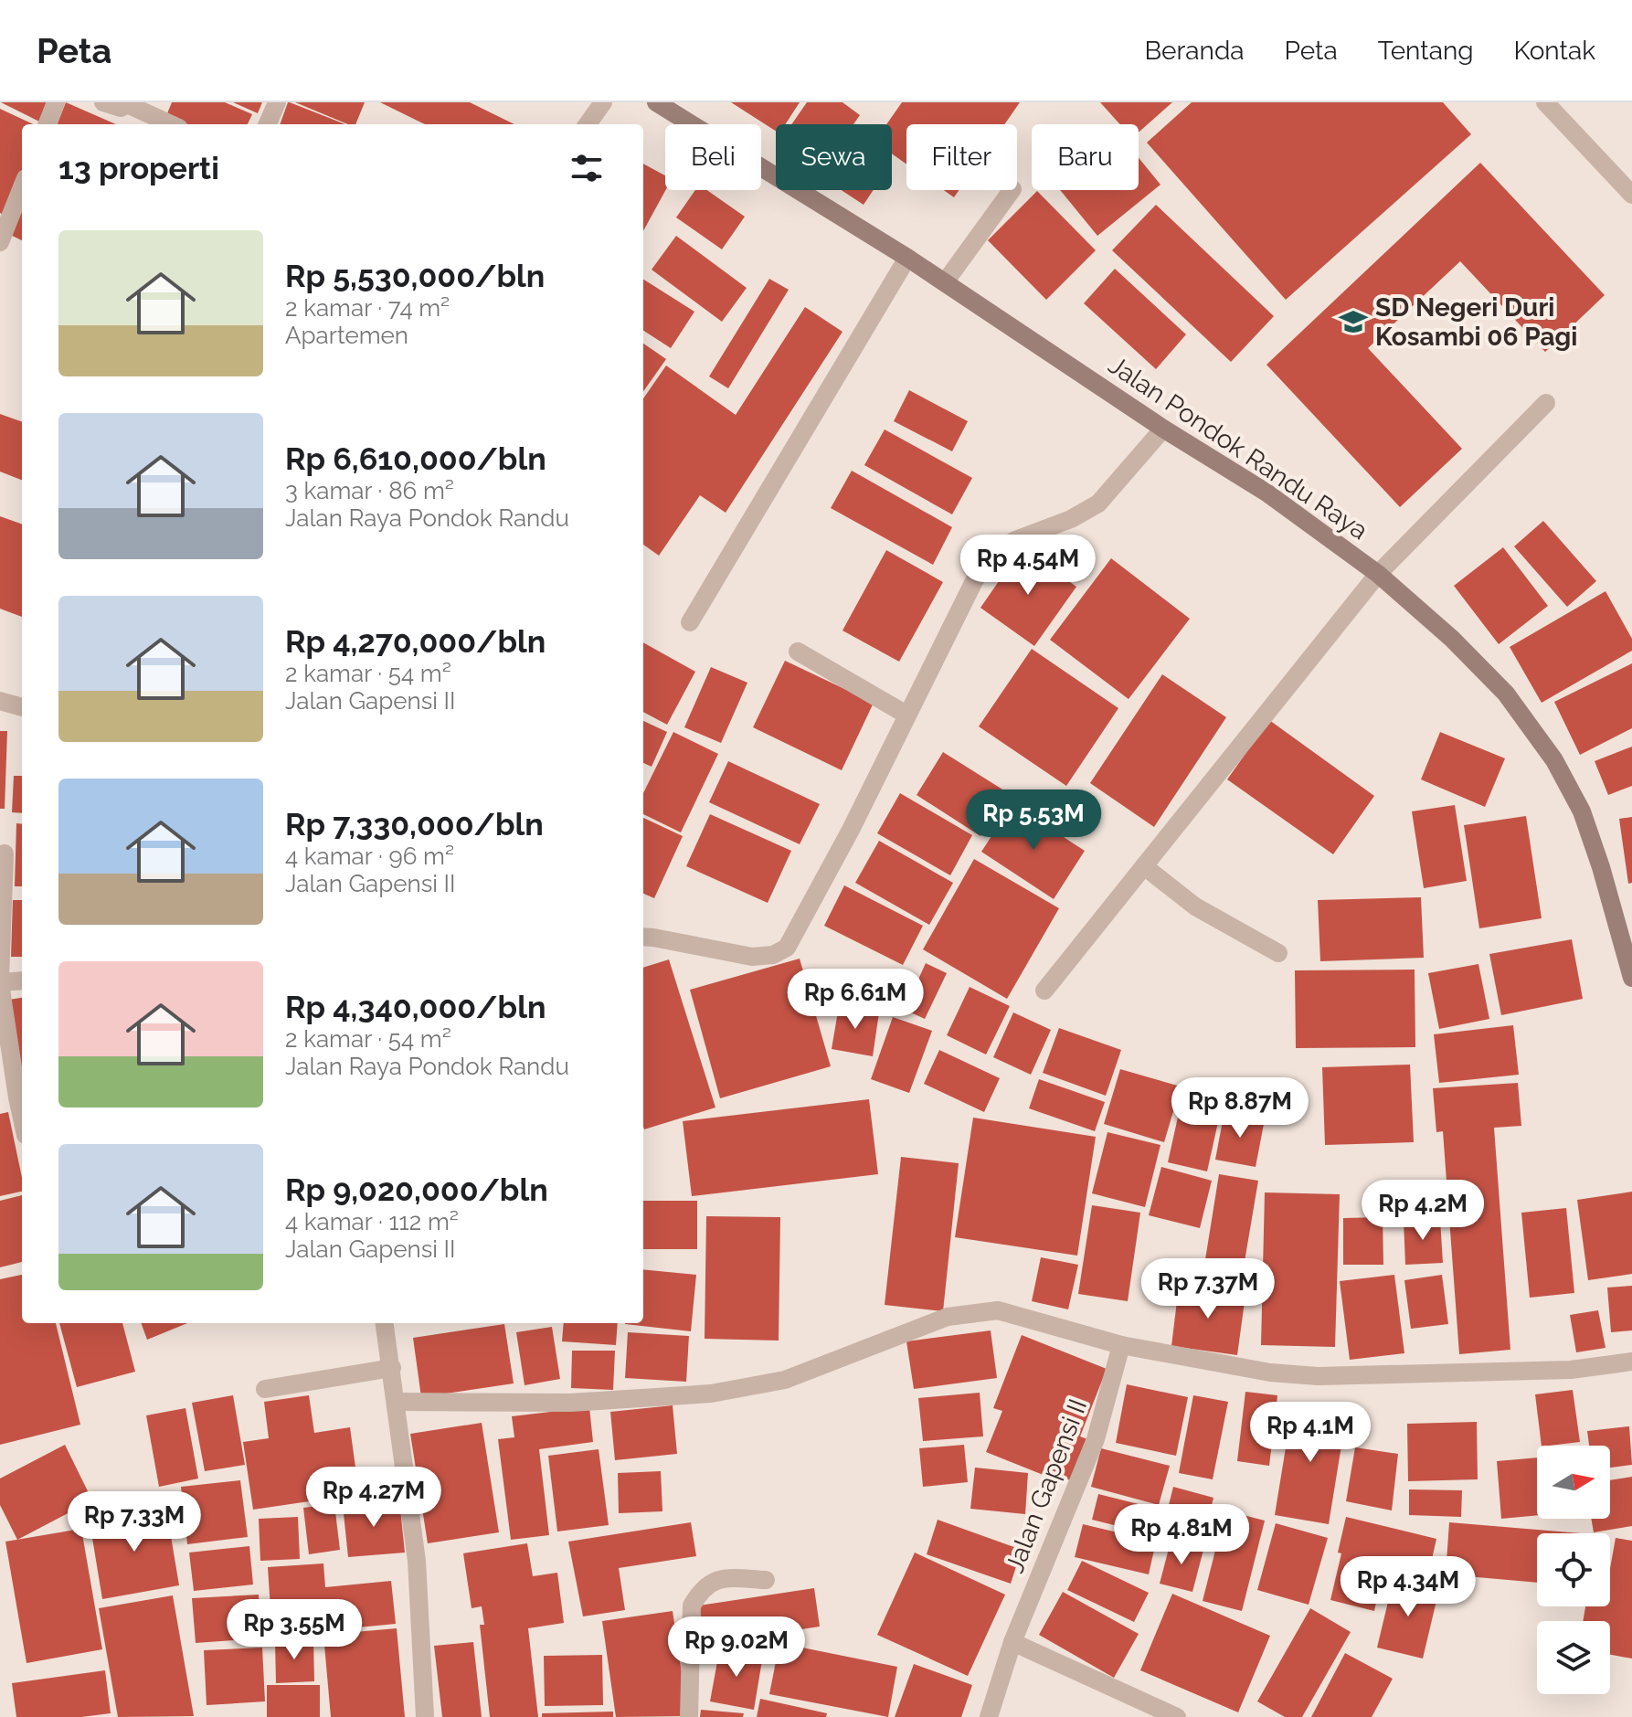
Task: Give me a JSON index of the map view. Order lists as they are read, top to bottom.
{
  "streets": {
    "main road": ["Jalan Pondok Randu Raya"],
    "street": ["Jalan Gapensi II"]
  },
  "places": {
    "school or university": ["SD Negeri Duri Kosambi 06 Pagi"]
  },
  "north": "right",
  "page": {
    "header": "Peta",
    "nav": [
      "Beranda",
      "Peta",
      "Tentang",
      "Kontak"
    ],
    "chip": [
      "Beli",
      "Sewa",
      "Filter",
      "Baru"
    ],
    "heading": "13 properti",
    "list": [
      {
        "name": "Rp 5,530,000/bln",
        "note": "2 kamar · 74 m² · Apartemen"
      },
      {
        "name": "Rp 6,610,000/bln",
        "note": "3 kamar · 86 m² · Jalan Raya Pondok Randu"
      },
      {
        "name": "Rp 4,270,000/bln",
        "note": "2 kamar · 54 m² · Jalan Gapensi II"
      },
      {
        "name": "Rp 7,330,000/bln",
        "note": "4 kamar · 96 m² · Jalan Gapensi II"
      },
      {
        "name": "Rp 4,340,000/bln",
        "note": "2 kamar · 54 m² · Jalan Raya Pondok Randu"
      },
      {
        "name": "Rp 9,020,000/bln",
        "note": "4 kamar · 112 m² · Jalan Gapensi II"
      }
    ],
    "price": [
      "Rp 4.54M",
      "Rp 5.53M",
      "Rp 6.61M",
      "Rp 8.87M",
      "Rp 4.2M",
      "Rp 7.37M",
      "Rp 4.1M",
      "Rp 4.27M",
      "Rp 7.33M",
      "Rp 4.81M",
      "Rp 4.34M",
      "Rp 3.55M",
      "Rp 9.02M"
    ]
  }
}
